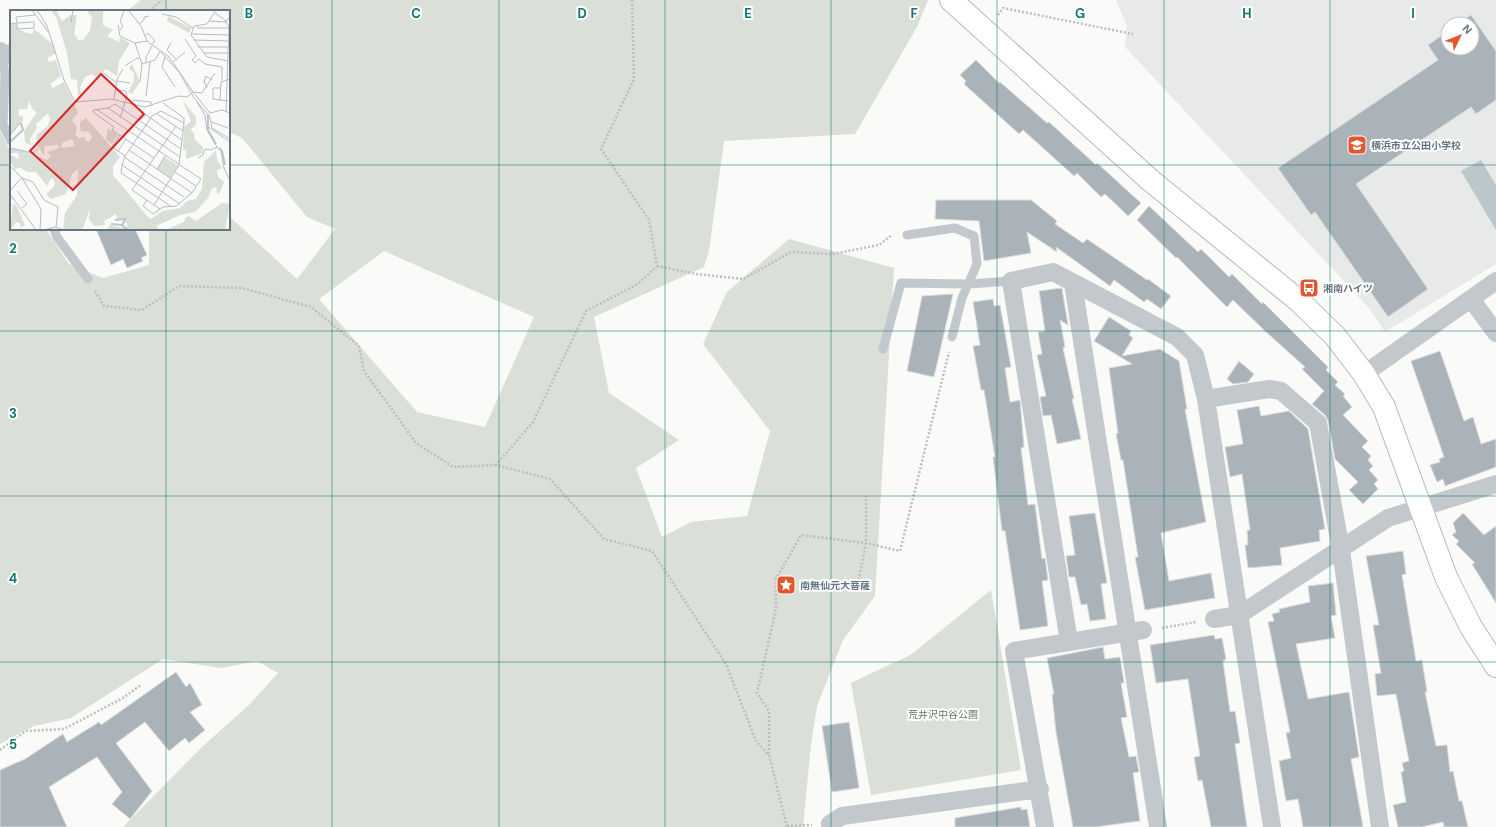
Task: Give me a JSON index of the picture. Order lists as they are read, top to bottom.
{
  "parks": ["荒井沢中谷公園"],
  "places": {
    "school or university": ["横浜市立公田小学校"],
    "bus stop": ["湘南ハイツ"],
    "place": ["南無仙元大菩薩"]
  },
  "north": "top right",
  "grid": {
    "columns": [
      "B",
      "C",
      "D",
      "E",
      "F",
      "G",
      "H",
      "I"
    ],
    "rows": [
      "2",
      "3",
      "4",
      "5"
    ]
  }
}
